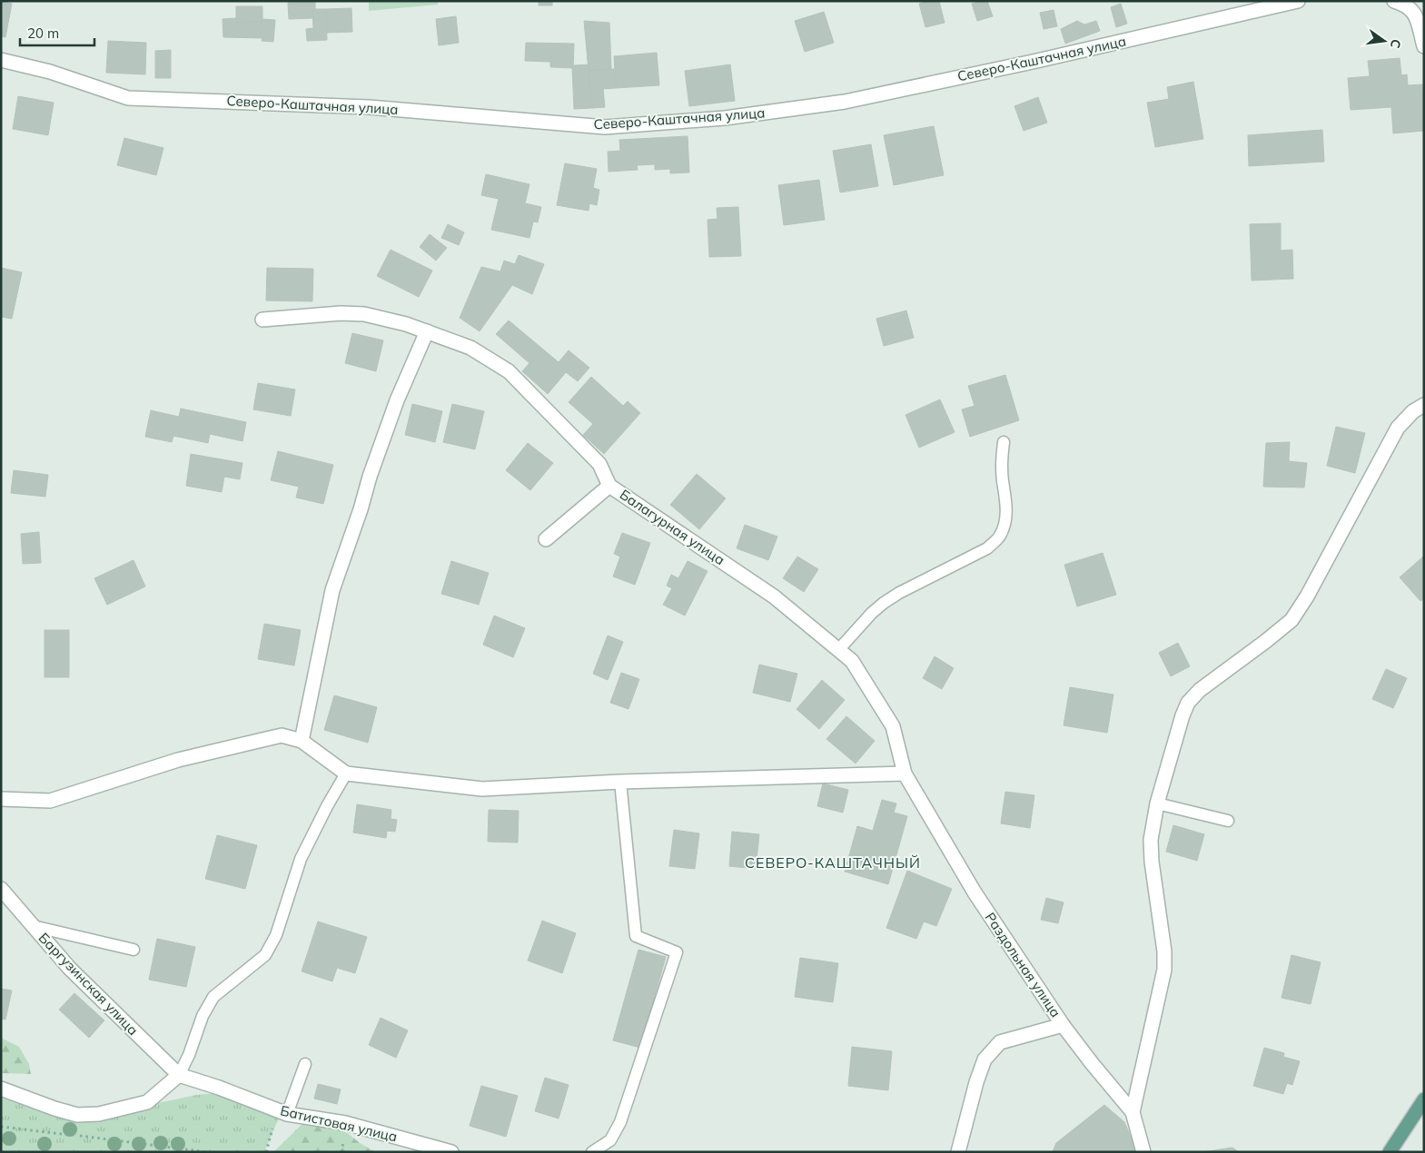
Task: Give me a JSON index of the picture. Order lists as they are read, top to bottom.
{
  "streets": {
    "street": [
      "Северо-Каштачная улица",
      "Балагурная улица",
      "Раздольная улица",
      "Баргузинская улица",
      "Батистовая улица"
    ]
  },
  "crossings": [
    ["Балагурная улица", "Раздольная улица"],
    ["Баргузинская улица", "Батистовая улица"]
  ],
  "districts": ["СЕВЕРО-КАШТАЧНЫЙ"],
  "scale_bar": "20 m",
  "north": "right"
}
